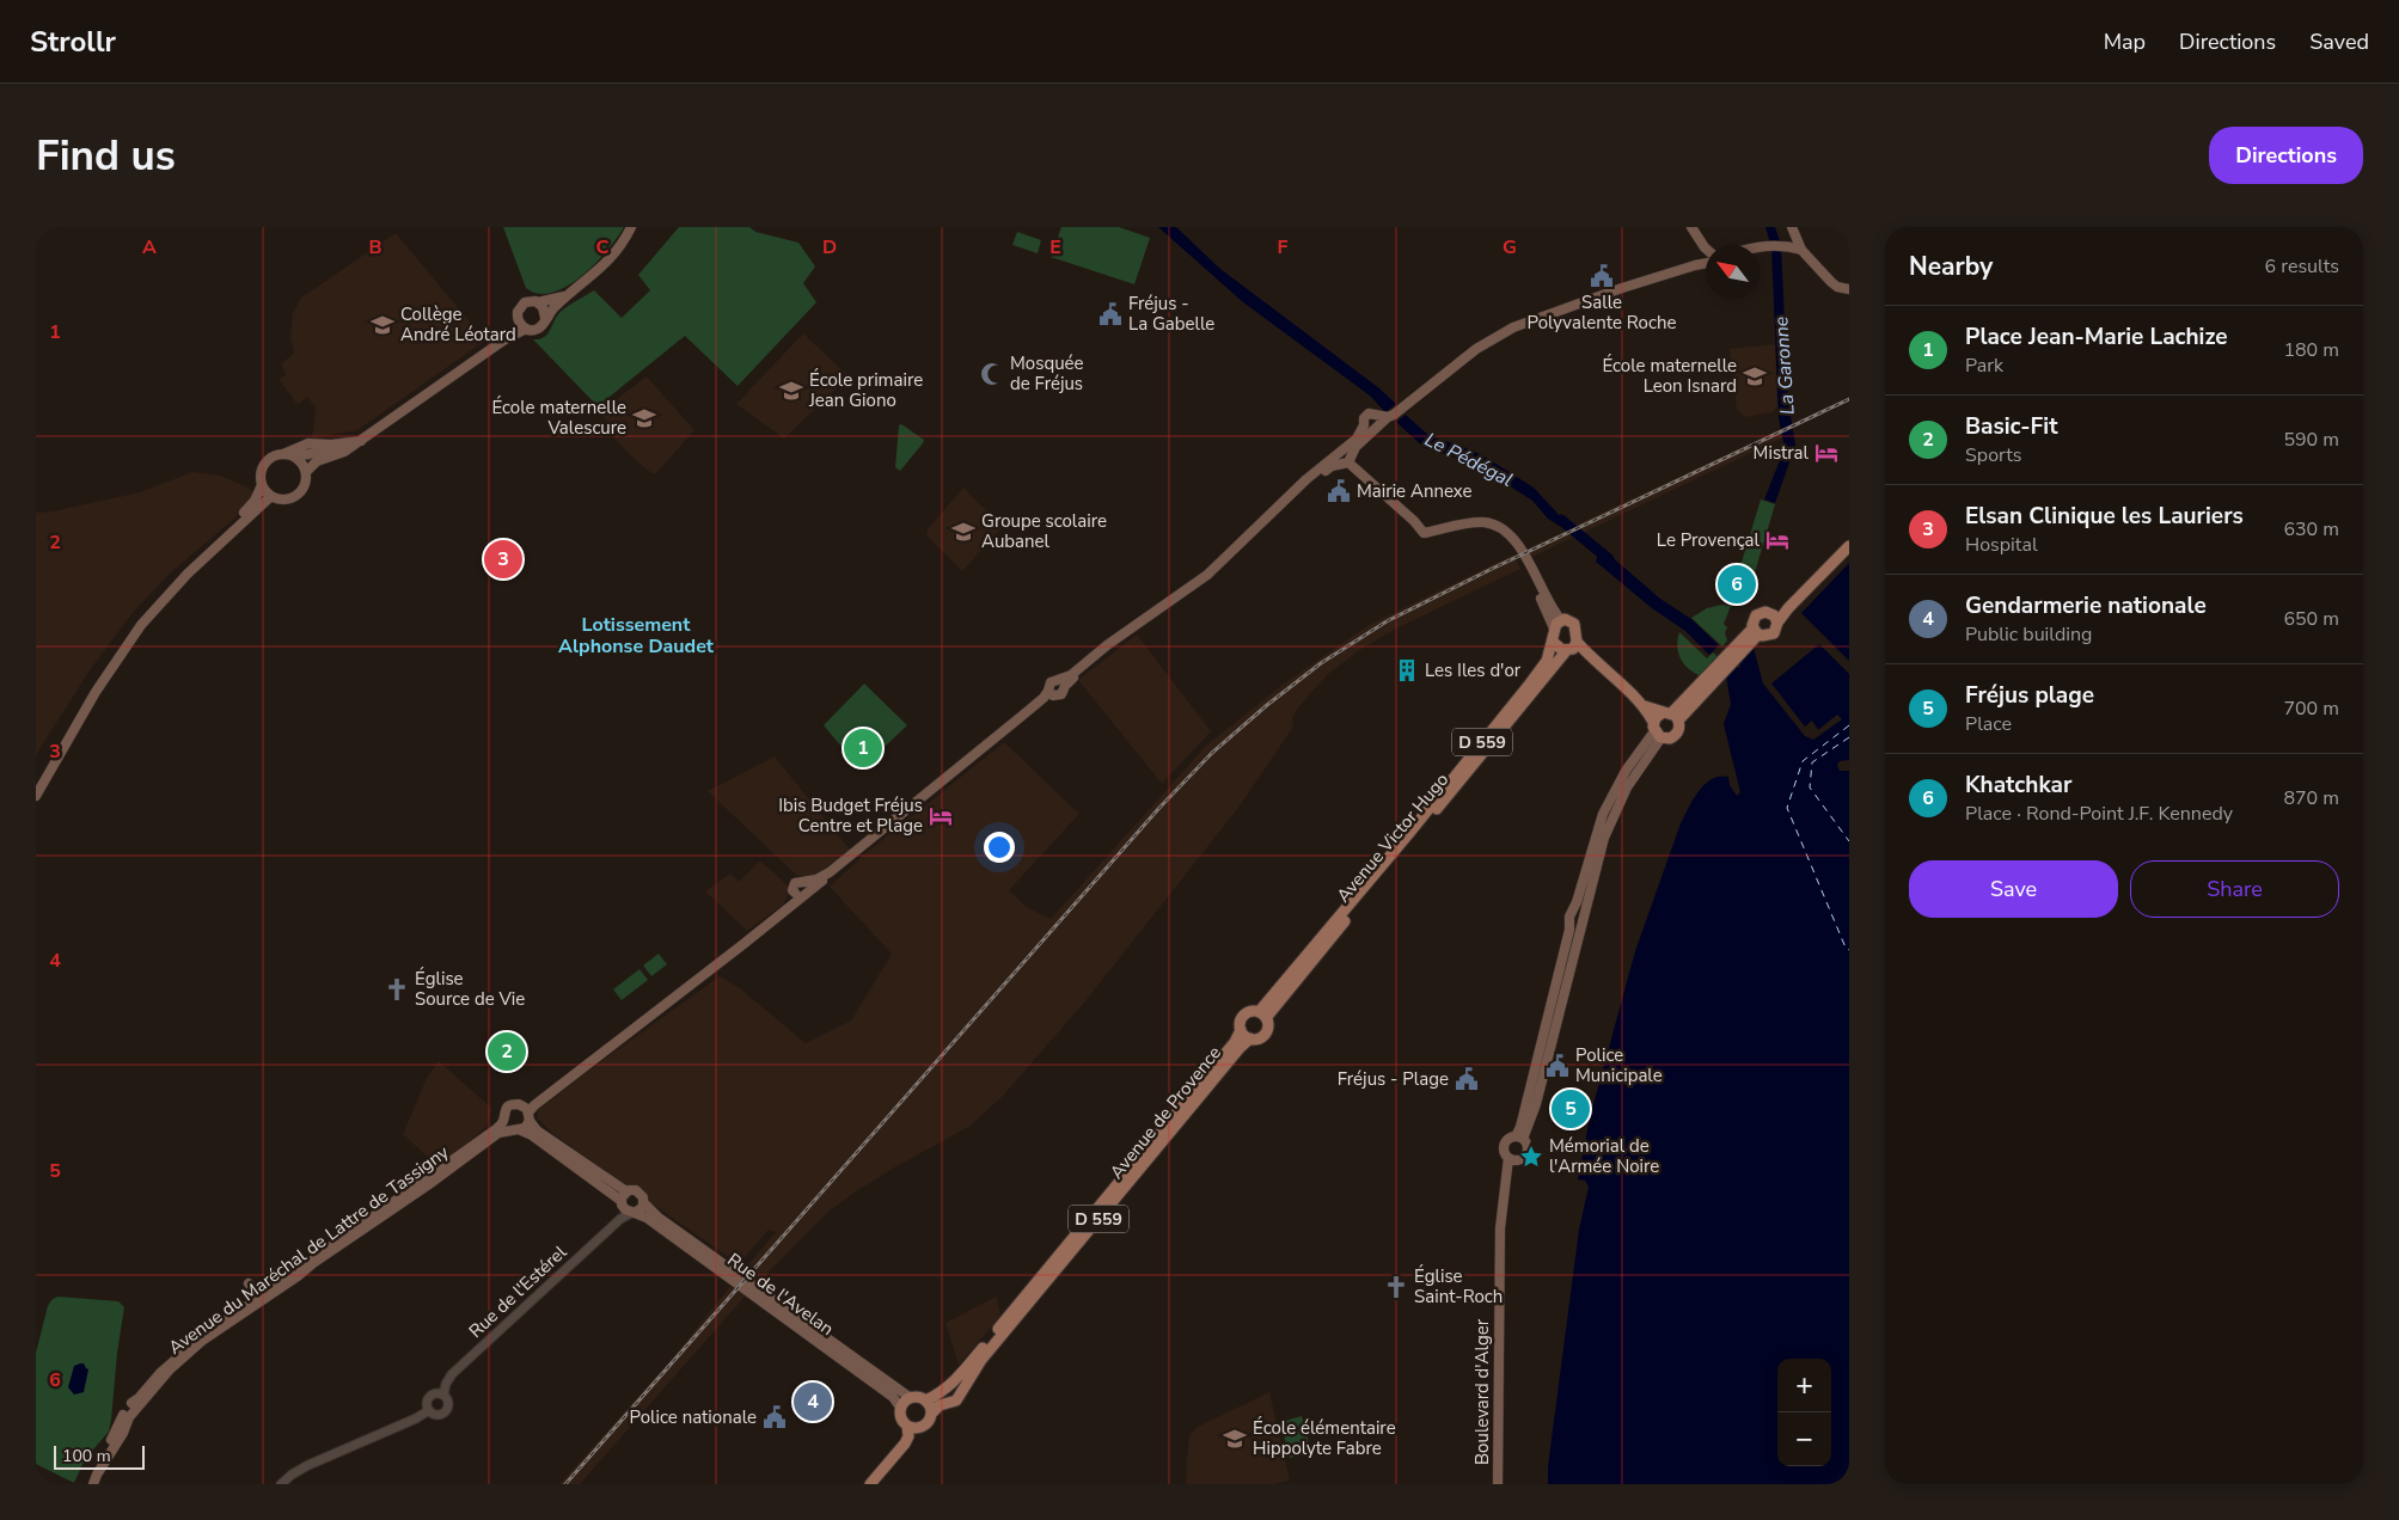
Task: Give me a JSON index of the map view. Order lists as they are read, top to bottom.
{
  "streets": {
    "main road": [
      "D 559",
      "Avenue Victor Hugo",
      "Avenue de Provence",
      "Avenue du Maréchal de Lattre de Tassigny",
      "Rue de l'Avelan",
      "Boulevard d'Alger"
    ],
    "street": ["Rue de l'Estérel"]
  },
  "crossings": [
    ["Avenue Victor Hugo", "Avenue de Provence"],
    ["Avenue de Provence", "Rue de l'Avelan"],
    ["Rue de l'Estérel", "Rue de l'Avelan"]
  ],
  "districts": ["Lotissement Alphonse Daudet"],
  "water": ["La Garonne", "Le Pédégal"],
  "places": {
    "public building": [
      "Salle Polyvalente Roche",
      "Fréjus - La Gabelle",
      "Mairie Annexe",
      "Police Municipale",
      "Fréjus - Plage",
      "Police nationale"
    ],
    "school or university": [
      "Collège André Léotard",
      "École maternelle Leon Isnard",
      "École primaire Jean Giono",
      "École maternelle Valescure",
      "Groupe scolaire Aubanel",
      "École élémentaire Hippolyte Fabre"
    ],
    "mosque": ["Mosquée de Fréjus"],
    "hotel": ["Mistral", "Le Provençal", "Ibis Budget Fréjus Centre et Plage"],
    "building": ["Les Iles d'or"],
    "church": ["Église Source de Vie", "Église Saint-Roch"],
    "place": ["Mémorial de l'Armée Noire"]
  },
  "scale_bar": "100 m",
  "north": "top left",
  "page": {
    "header": "Strollr",
    "nav": ["Map", "Directions", "Saved"],
    "buttons": [
      "Directions",
      ["Save", "Share"]
    ],
    "title": "Find us",
    "heading": ["Nearby", "6 results"],
    "list": [
      {
        "mark": "1",
        "name": "Place Jean-Marie Lachize",
        "note": "Park",
        "value": "180 m"
      },
      {
        "mark": "2",
        "name": "Basic-Fit",
        "note": "Sports",
        "value": "590 m"
      },
      {
        "mark": "3",
        "name": "Elsan Clinique les Lauriers",
        "note": "Hospital",
        "value": "630 m"
      },
      {
        "mark": "4",
        "name": "Gendarmerie nationale",
        "note": "Public building",
        "value": "650 m"
      },
      {
        "mark": "5",
        "name": "Fréjus plage",
        "note": "Place",
        "value": "700 m"
      },
      {
        "mark": "6",
        "name": "Khatchkar",
        "note": "Place · Rond-Point J.F. Kennedy",
        "value": "870 m"
      }
    ],
    "pins": [
      "3",
      "6",
      "1",
      "2",
      "5",
      "4"
    ],
    "map_buttons": ["+", "−"],
    "scale": "100 m"
  },
  "grid": {
    "columns": [
      "A",
      "B",
      "C",
      "D",
      "E",
      "F",
      "G"
    ],
    "rows": [
      "1",
      "2",
      "3",
      "4",
      "5",
      "6"
    ]
  }
}
